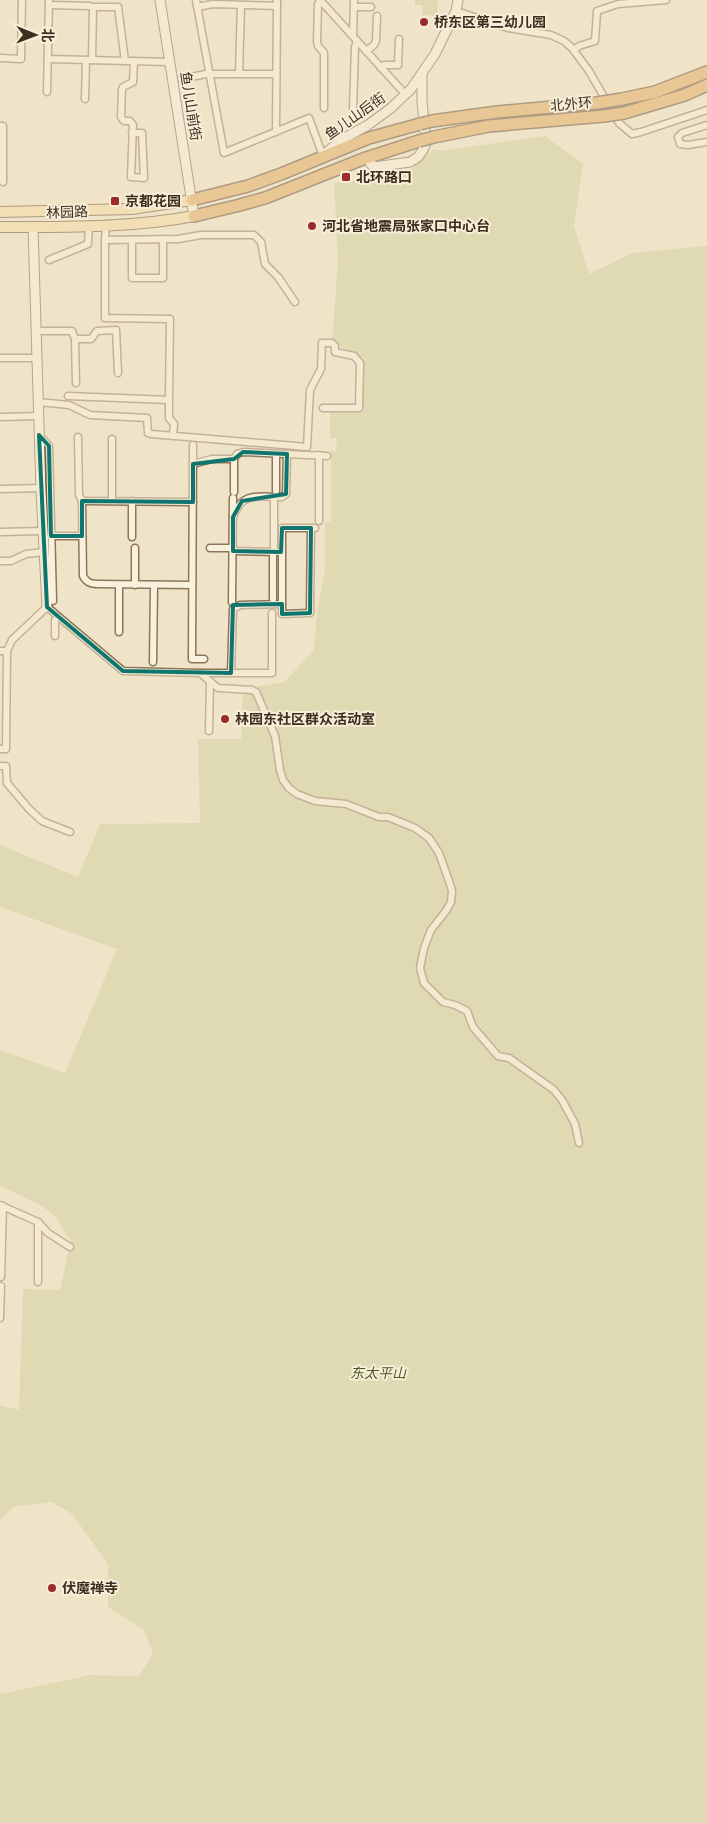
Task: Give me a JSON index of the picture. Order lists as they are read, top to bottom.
{
  "streets": {
    "highway": ["北外环"],
    "main road": ["林园路"],
    "street": ["鱼儿山前街", "鱼儿山后街"]
  },
  "crossings": [
    ["鱼儿山前街", "林园路"]
  ],
  "parks": ["东太平山"],
  "places": {
    "other": [
      "桥东区第三幼儿园",
      "河北省地震局张家口中心台",
      "林园东社区群众活动室",
      "伏魔禅寺"
    ],
    "transit": ["北环路口", "京都花园"]
  },
  "north": "right"
}
